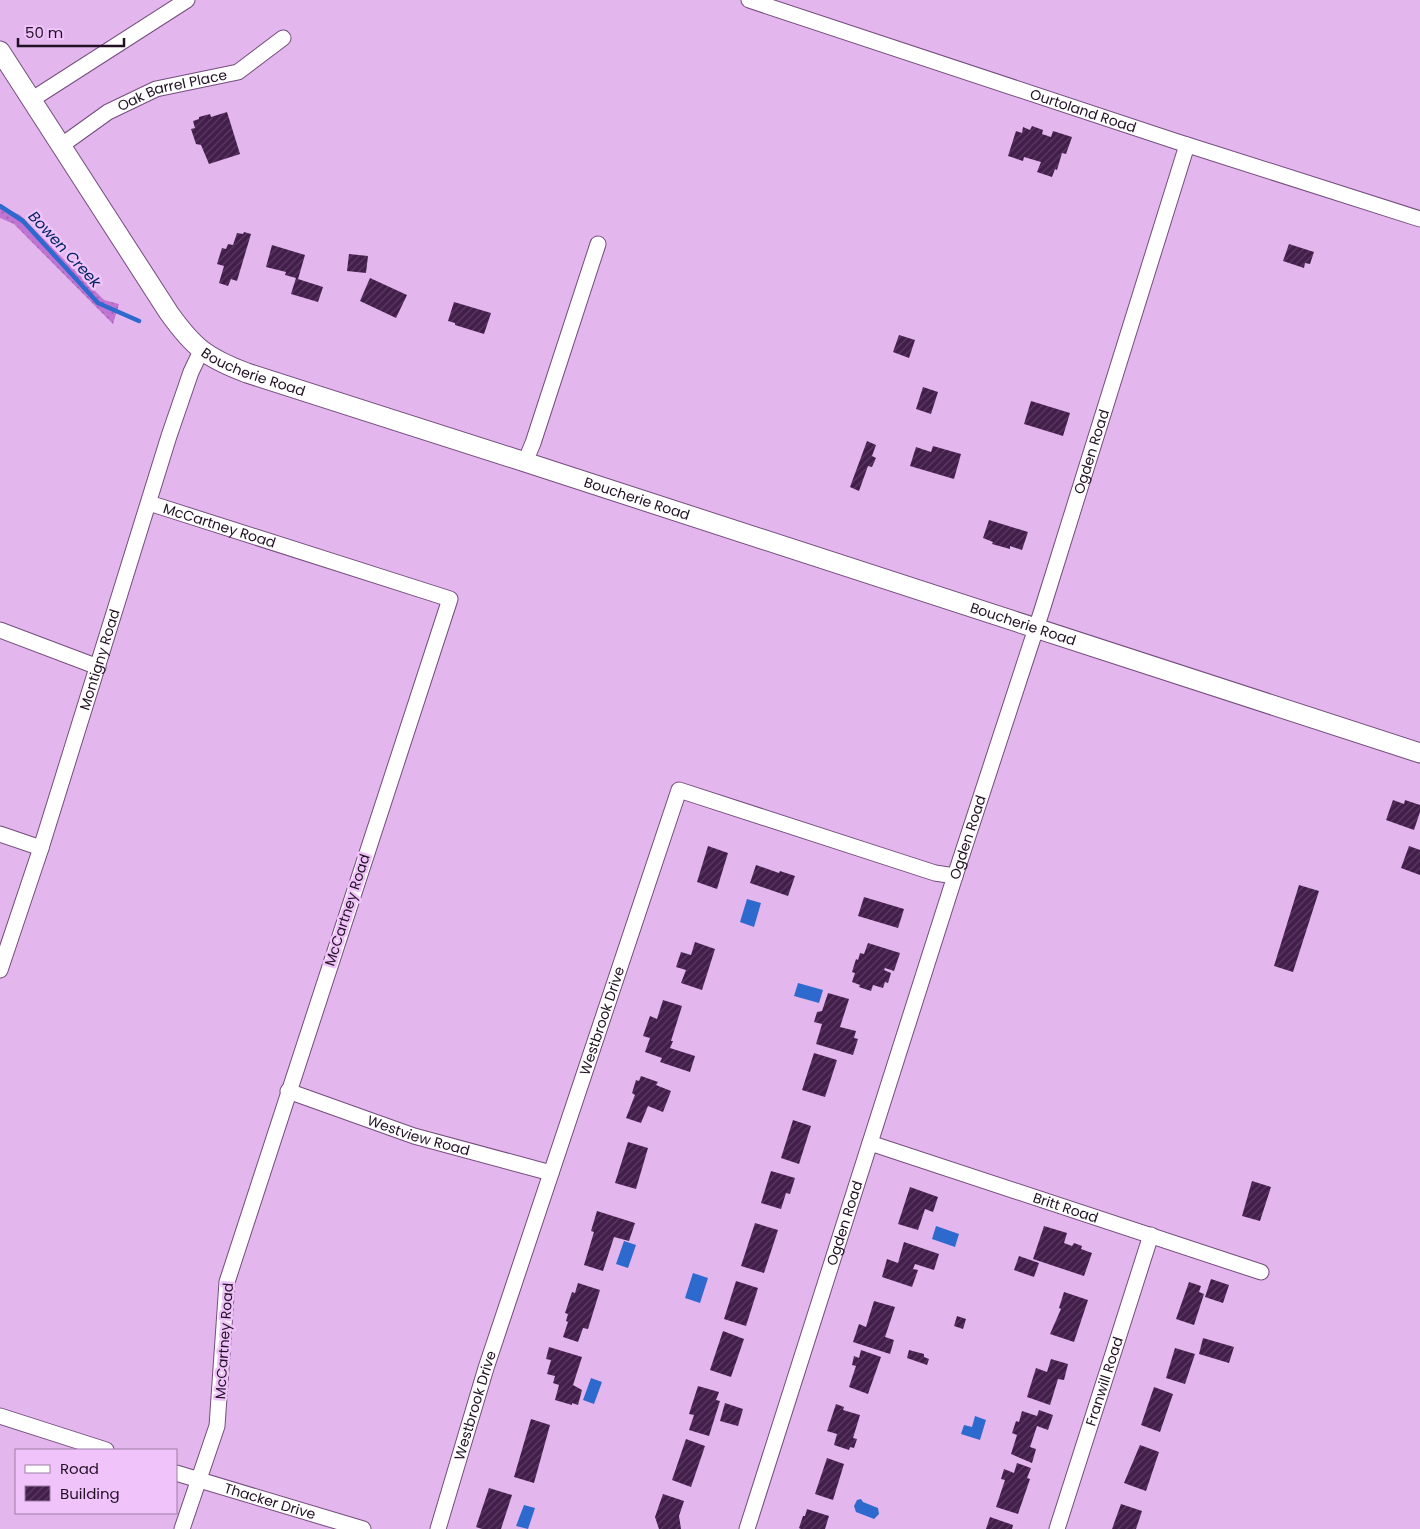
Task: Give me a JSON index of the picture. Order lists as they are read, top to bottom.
{
  "streets": {
    "main road": ["Boucherie Road"],
    "street": [
      "Oak Barrel Place",
      "Ourtoland Road",
      "Ogden Road",
      "McCartney Road",
      "Montigny Road",
      "Westbrook Drive",
      "Westview Road",
      "Britt Road",
      "Franwill Road",
      "Thacker Drive"
    ]
  },
  "crossings": [
    ["Oak Barrel Place", "Boucherie Road"],
    ["Ourtoland Road", "Ogden Road"],
    ["Boucherie Road", "Ogden Road"],
    ["Boucherie Road", "Montigny Road"],
    ["Ogden Road", "Westbrook Drive"],
    ["Ogden Road", "Britt Road"],
    ["McCartney Road", "Montigny Road"],
    ["McCartney Road", "Westview Road"],
    ["McCartney Road", "Thacker Drive"],
    ["Westbrook Drive", "Westview Road"],
    ["Britt Road", "Franwill Road"]
  ],
  "water": ["Bowen Creek"],
  "legend": ["Road", "Building"],
  "scale_bar": "50 m"
}
